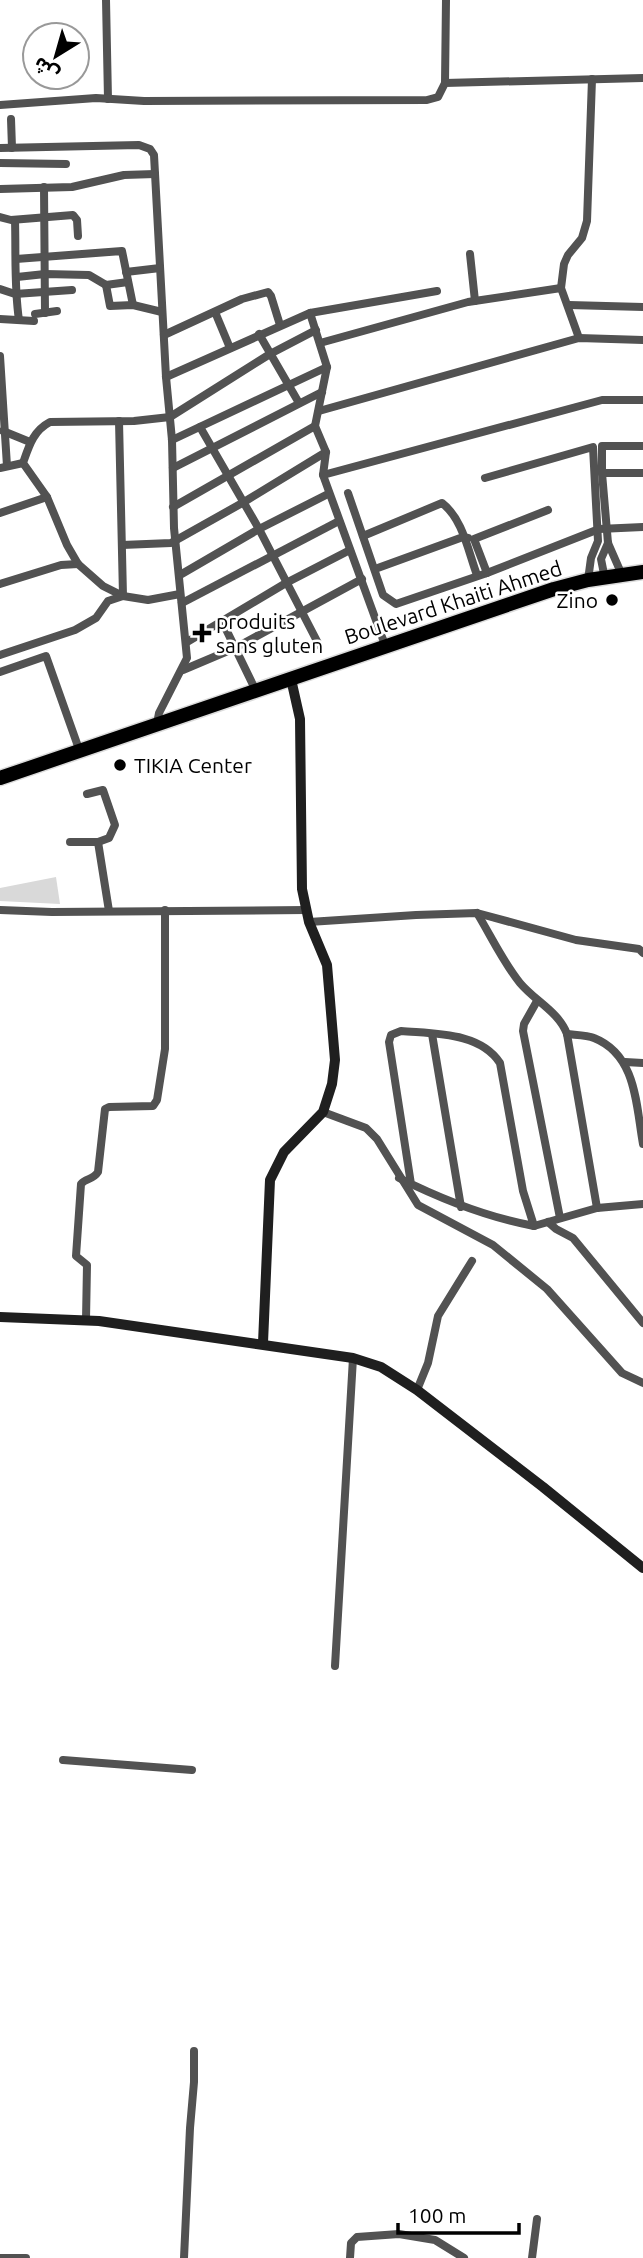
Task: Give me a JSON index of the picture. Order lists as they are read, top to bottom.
{
  "streets": {
    "highway": ["Boulevard Khaiti Ahmed"]
  },
  "places": {
    "other": ["Zino", "TIKIA Center"],
    "health": ["produits sans gluten"]
  },
  "scale_bar": "100 m",
  "north": "bottom left"
}
